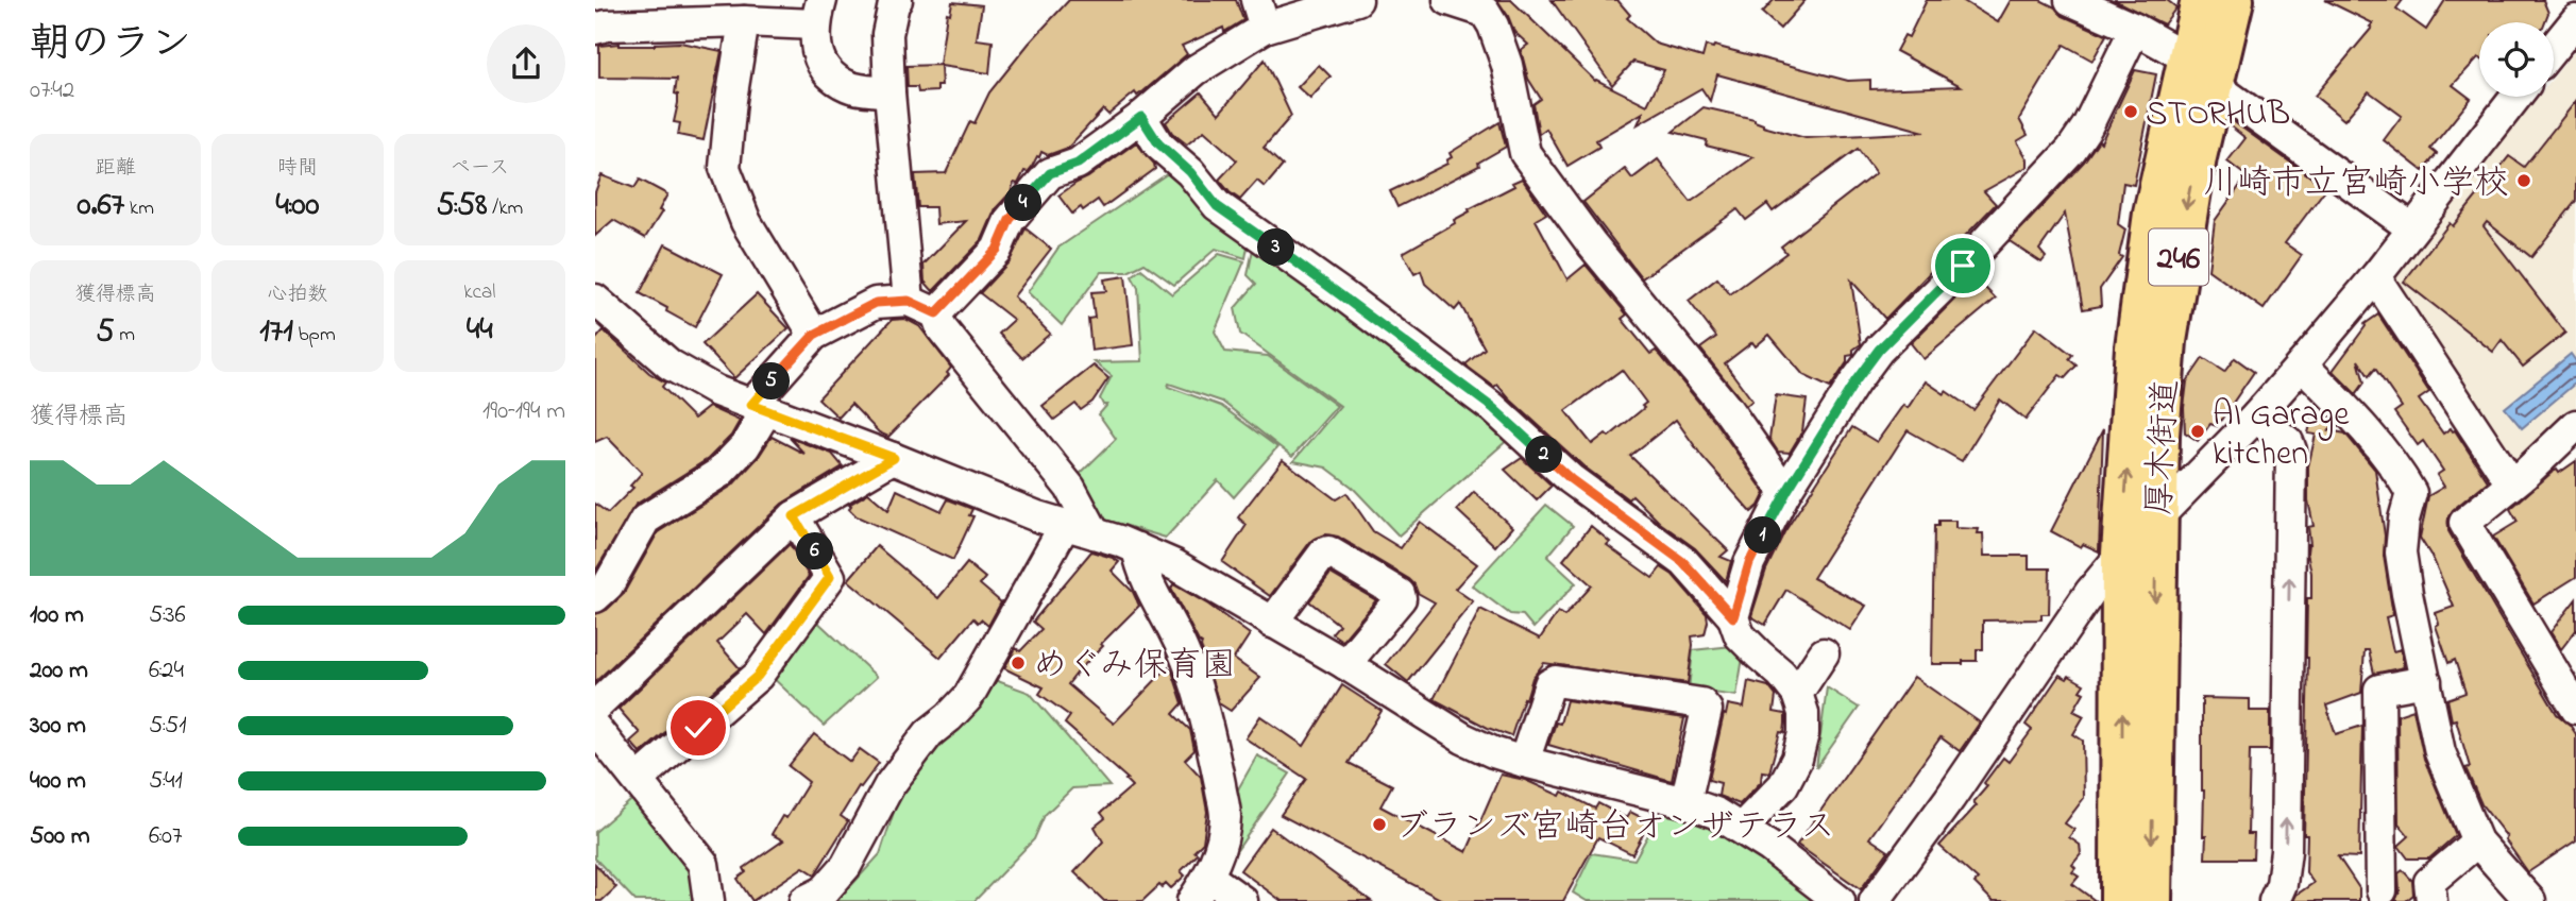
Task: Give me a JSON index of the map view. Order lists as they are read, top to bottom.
{
  "streets": {
    "highway": ["246", "厚木街道"]
  },
  "places": [
    "STORHUB",
    "川崎市立宮崎小学校",
    "AI Garage kitchen",
    "めぐみ保育園",
    "ブランズ宮崎台オンザテラス"
  ],
  "page": {
    "heading": ["朝のラン", "07:42"],
    "stats": [
      ["距離", "0.67 km"],
      ["時間", "4:00"],
      ["ペース", "5:58 /km"],
      ["獲得標高", "5 m"],
      ["心拍数", "171 bpm"],
      ["kcal", "44"]
    ],
    "pins": [
      "4",
      "3",
      "5",
      "2",
      "1",
      "6"
    ],
    "chart": ["獲得標高", "190–194 m"],
    "list": [
      {
        "name": "100 m",
        "note": "5:36"
      },
      {
        "name": "200 m",
        "note": "6:24"
      },
      {
        "name": "300 m",
        "note": "5:51"
      },
      {
        "name": "400 m",
        "note": "5:41"
      },
      {
        "name": "500 m",
        "note": "6:07"
      }
    ]
  }
}
